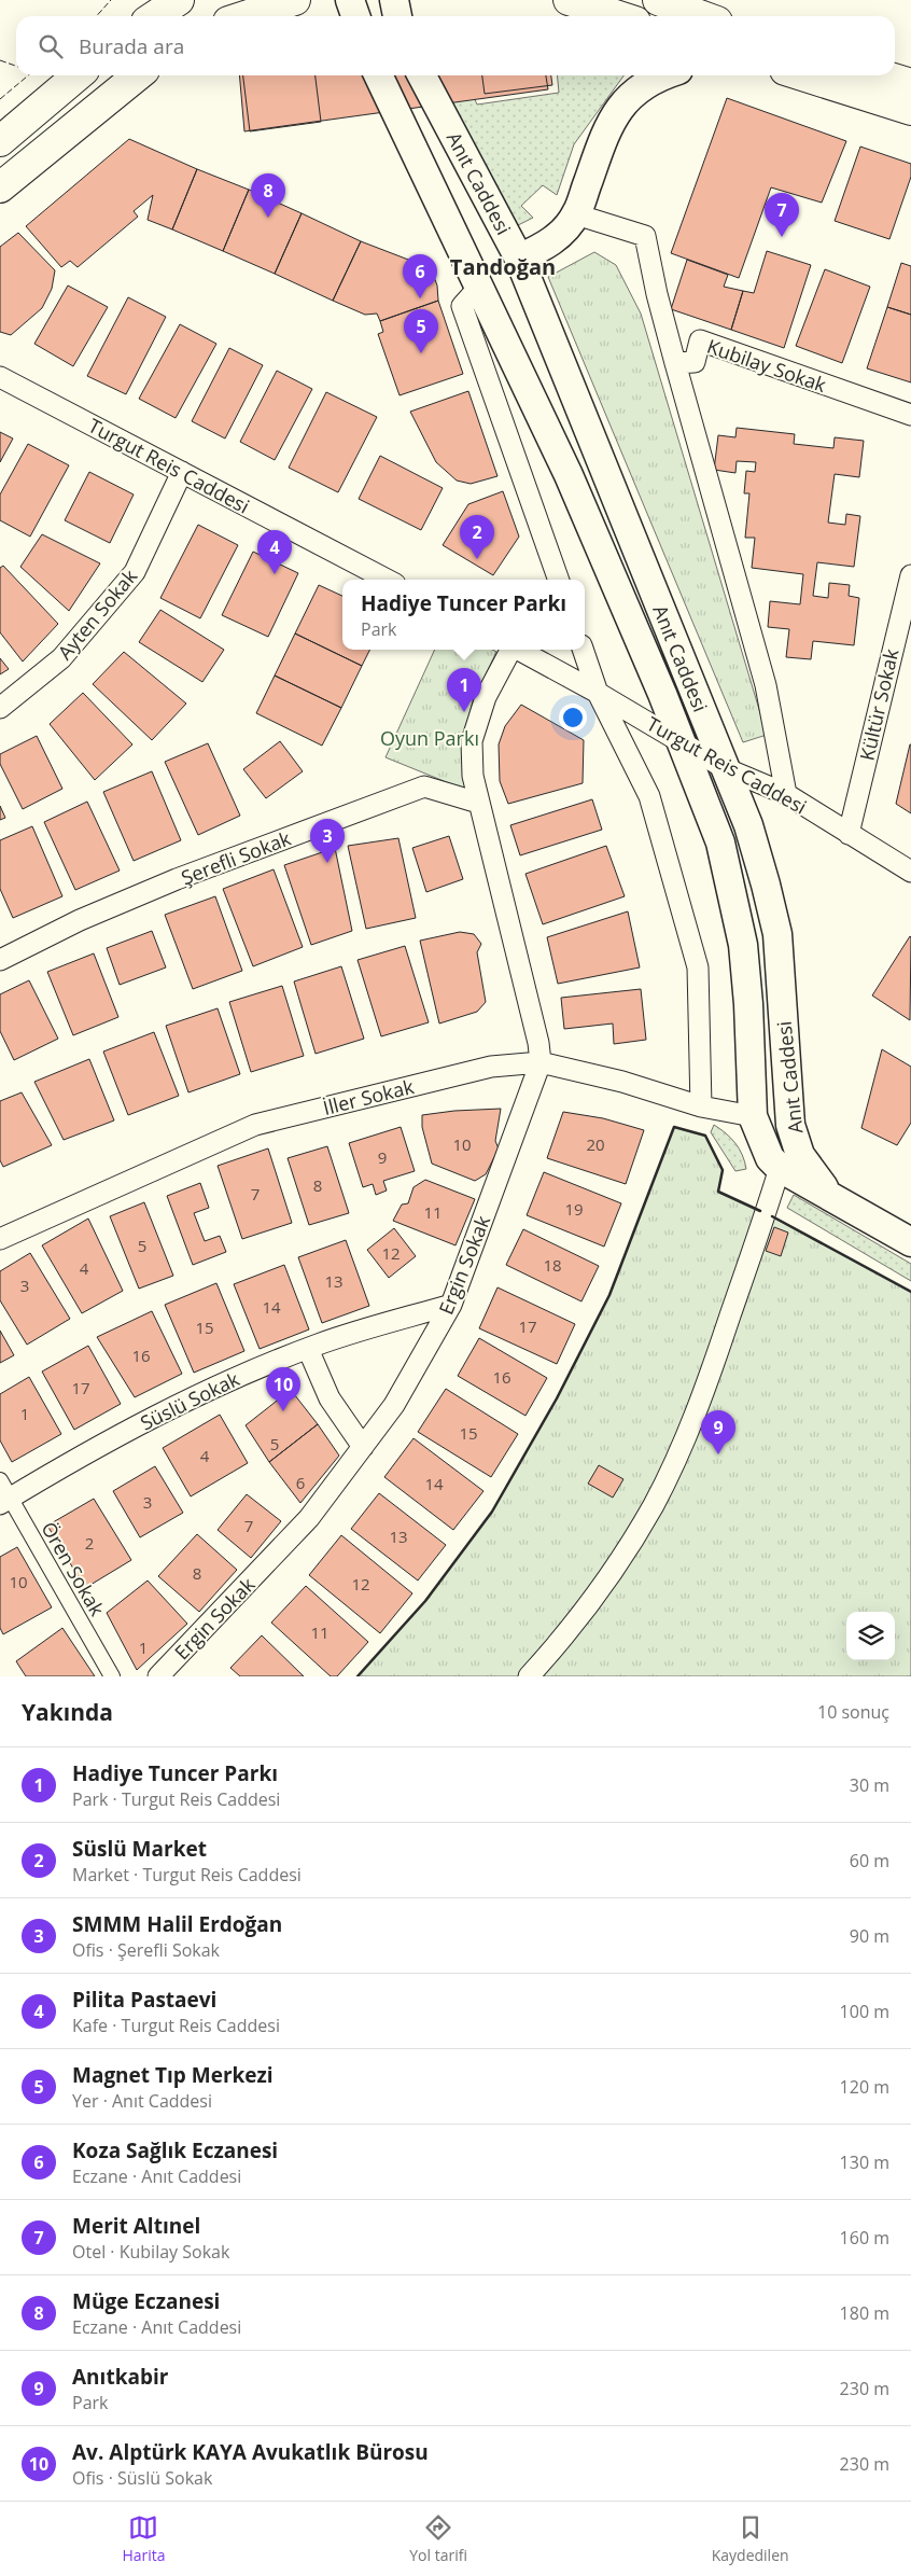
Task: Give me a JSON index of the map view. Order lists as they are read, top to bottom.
{
  "streets": {
    "main road": ["Anıt Caddesi"],
    "street": [
      "Kubilay Sokak",
      "Turgut Reis Caddesi",
      "Ayten Sokak",
      "Kültür Sokak",
      "Şerefli Sokak",
      "İller Sokak",
      "Ergin Sokak",
      "Süslü Sokak",
      "Ören Sokak"
    ]
  },
  "crossings": [
    ["Anıt Caddesi", "Turgut Reis Caddesi"],
    ["Anıt Caddesi", "İller Sokak"],
    ["Turgut Reis Caddesi", "Ayten Sokak"],
    ["Turgut Reis Caddesi", "Kültür Sokak"],
    ["Şerefli Sokak", "Ergin Sokak"],
    ["İller Sokak", "Ergin Sokak"],
    ["Ergin Sokak", "Süslü Sokak"],
    ["Süslü Sokak", "Ören Sokak"]
  ],
  "districts": ["Tandoğan"],
  "parks": ["Oyun Parkı"],
  "house_numbers": [
    "10",
    "20",
    "9",
    "8",
    "7",
    "19",
    "11",
    "5",
    "12",
    "18",
    "4",
    "13",
    "3",
    "14",
    "17",
    "15",
    "16",
    "16",
    "17",
    "1",
    "15",
    "5",
    "4",
    "6",
    "14",
    "3",
    "7",
    "13",
    "2",
    "8",
    "10",
    "12",
    "11",
    "1"
  ],
  "page": {
    "search": "Burada ara",
    "pins": [
      "8",
      "7",
      "6",
      "5",
      "2",
      "4",
      "1",
      "3",
      "10",
      "9"
    ],
    "popup": ["Hadiye Tuncer Parkı", "Park"],
    "heading": ["Yakında", "10 sonuç"],
    "list": [
      {
        "mark": "1",
        "name": "Hadiye Tuncer Parkı",
        "note": "Park · Turgut Reis Caddesi",
        "value": "30 m"
      },
      {
        "mark": "2",
        "name": "Süslü Market",
        "note": "Market · Turgut Reis Caddesi",
        "value": "60 m"
      },
      {
        "mark": "3",
        "name": "SMMM Halil Erdoğan",
        "note": "Ofis · Şerefli Sokak",
        "value": "90 m"
      },
      {
        "mark": "4",
        "name": "Pilita Pastaevi",
        "note": "Kafe · Turgut Reis Caddesi",
        "value": "100 m"
      },
      {
        "mark": "5",
        "name": "Magnet Tıp Merkezi",
        "note": "Yer · Anıt Caddesi",
        "value": "120 m"
      },
      {
        "mark": "6",
        "name": "Koza Sağlık Eczanesi",
        "note": "Eczane · Anıt Caddesi",
        "value": "130 m"
      },
      {
        "mark": "7",
        "name": "Merit Altınel",
        "note": "Otel · Kubilay Sokak",
        "value": "160 m"
      },
      {
        "mark": "8",
        "name": "Müge Eczanesi",
        "note": "Eczane · Anıt Caddesi",
        "value": "180 m"
      },
      {
        "mark": "9",
        "name": "Anıtkabir",
        "note": "Park",
        "value": "230 m"
      },
      {
        "mark": "10",
        "name": "Av. Alptürk KAYA Avukatlık Bürosu",
        "note": "Ofis · Süslü Sokak",
        "value": "230 m"
      }
    ],
    "nav": ["Harita", "Yol tarifi", "Kaydedilen"]
  }
}
